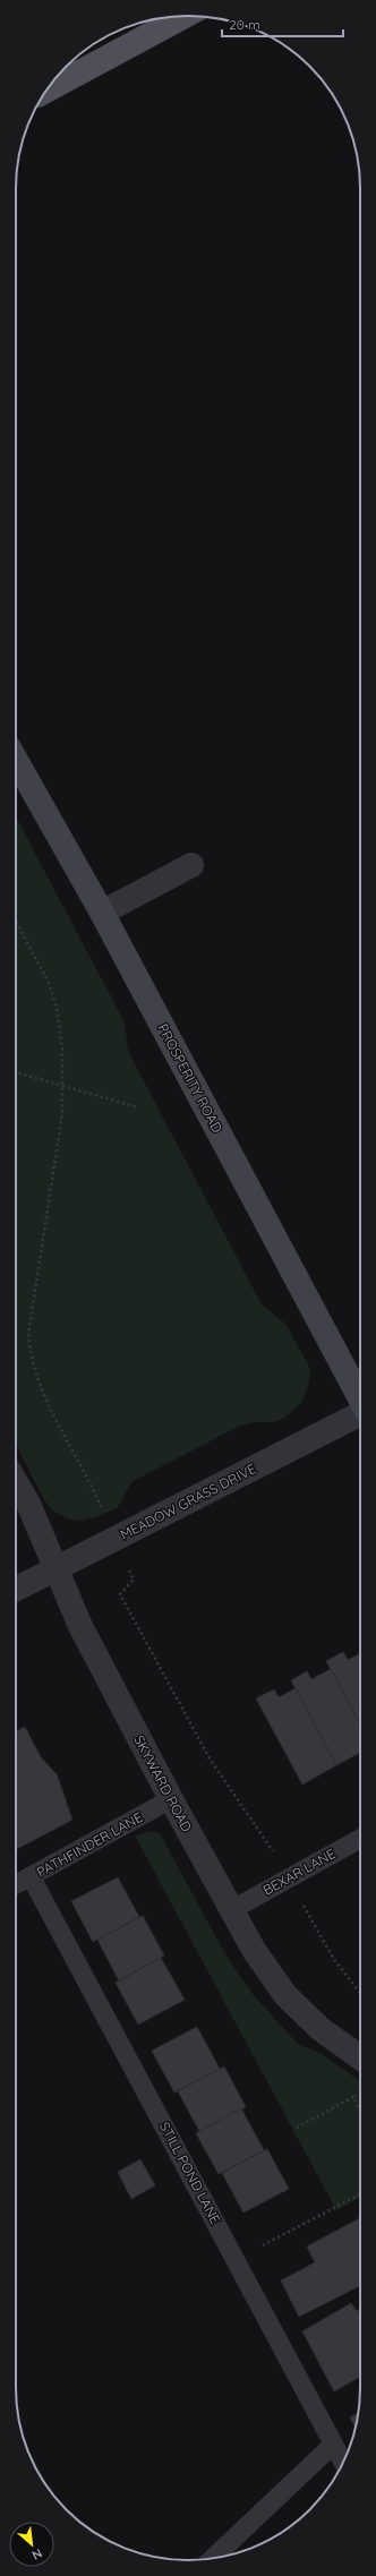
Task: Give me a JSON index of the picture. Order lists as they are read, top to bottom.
{
  "streets": {
    "street": ["PROSPERITY ROAD", "MEADOW GRASS DRIVE", "SKYWARD ROAD"],
    "lane": ["PATHFINDER LANE", "BEXAR LANE", "STILL POND LANE"]
  },
  "crossings": [
    ["MEADOW GRASS DRIVE", "SKYWARD ROAD"],
    ["SKYWARD ROAD", "PATHFINDER LANE"],
    ["SKYWARD ROAD", "BEXAR LANE"],
    ["PATHFINDER LANE", "STILL POND LANE"]
  ],
  "scale_bar": "20 m",
  "north": "bottom right"
}
